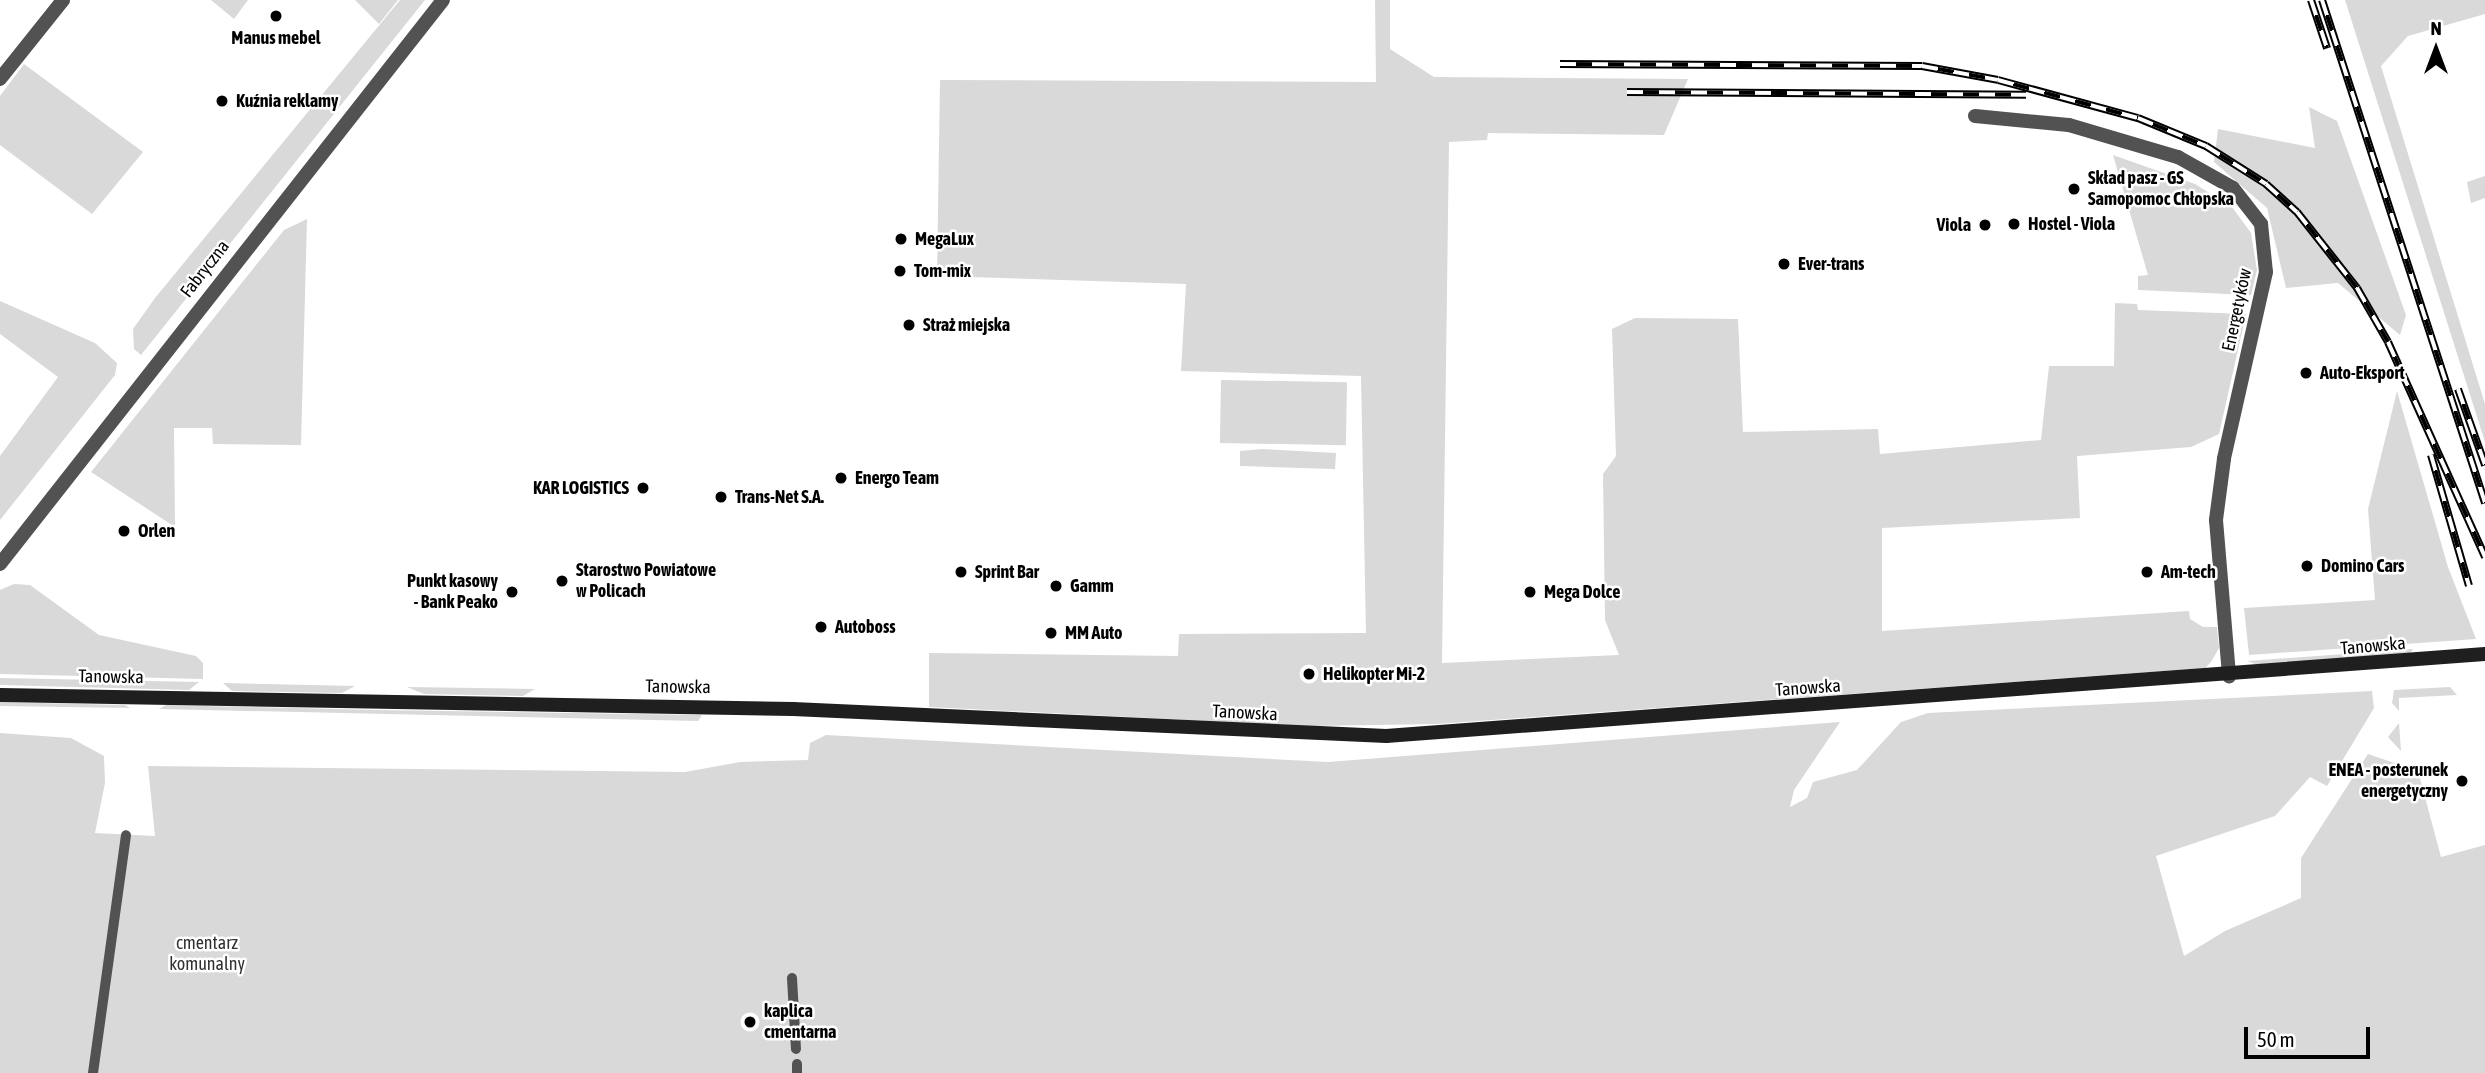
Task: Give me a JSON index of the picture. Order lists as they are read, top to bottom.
{
  "streets": {
    "main road": ["Tanowska"],
    "street": ["Fabryczna", "Energetyków"]
  },
  "crossings": [
    ["Energetyków", "Tanowska"]
  ],
  "parks": ["cmentarz komunalny"],
  "places": [
    "Manus mebel",
    "Kuźnia reklamy",
    "Skład pasz - GS Samopomoc Chłopska",
    "Hostel - Viola",
    "Viola",
    "MegaLux",
    "Ever-trans",
    "Tom-mix",
    "Straż miejska",
    "Auto-Eksport",
    "Energo Team",
    "KAR LOGISTICS",
    "Trans-Net S.A.",
    "Orlen",
    "Domino Cars",
    "Sprint Bar",
    "Am-tech",
    "Starostwo Powiatowe w Policach",
    "Gamm",
    "Punkt kasowy - Bank Peako",
    "Mega Dolce",
    "Autoboss",
    "MM Auto",
    "Helikopter Mi-2",
    "ENEA - posterunek energetyczny",
    "kaplica cmentarna"
  ],
  "scale_bar": "50 m",
  "north": "top"
}
